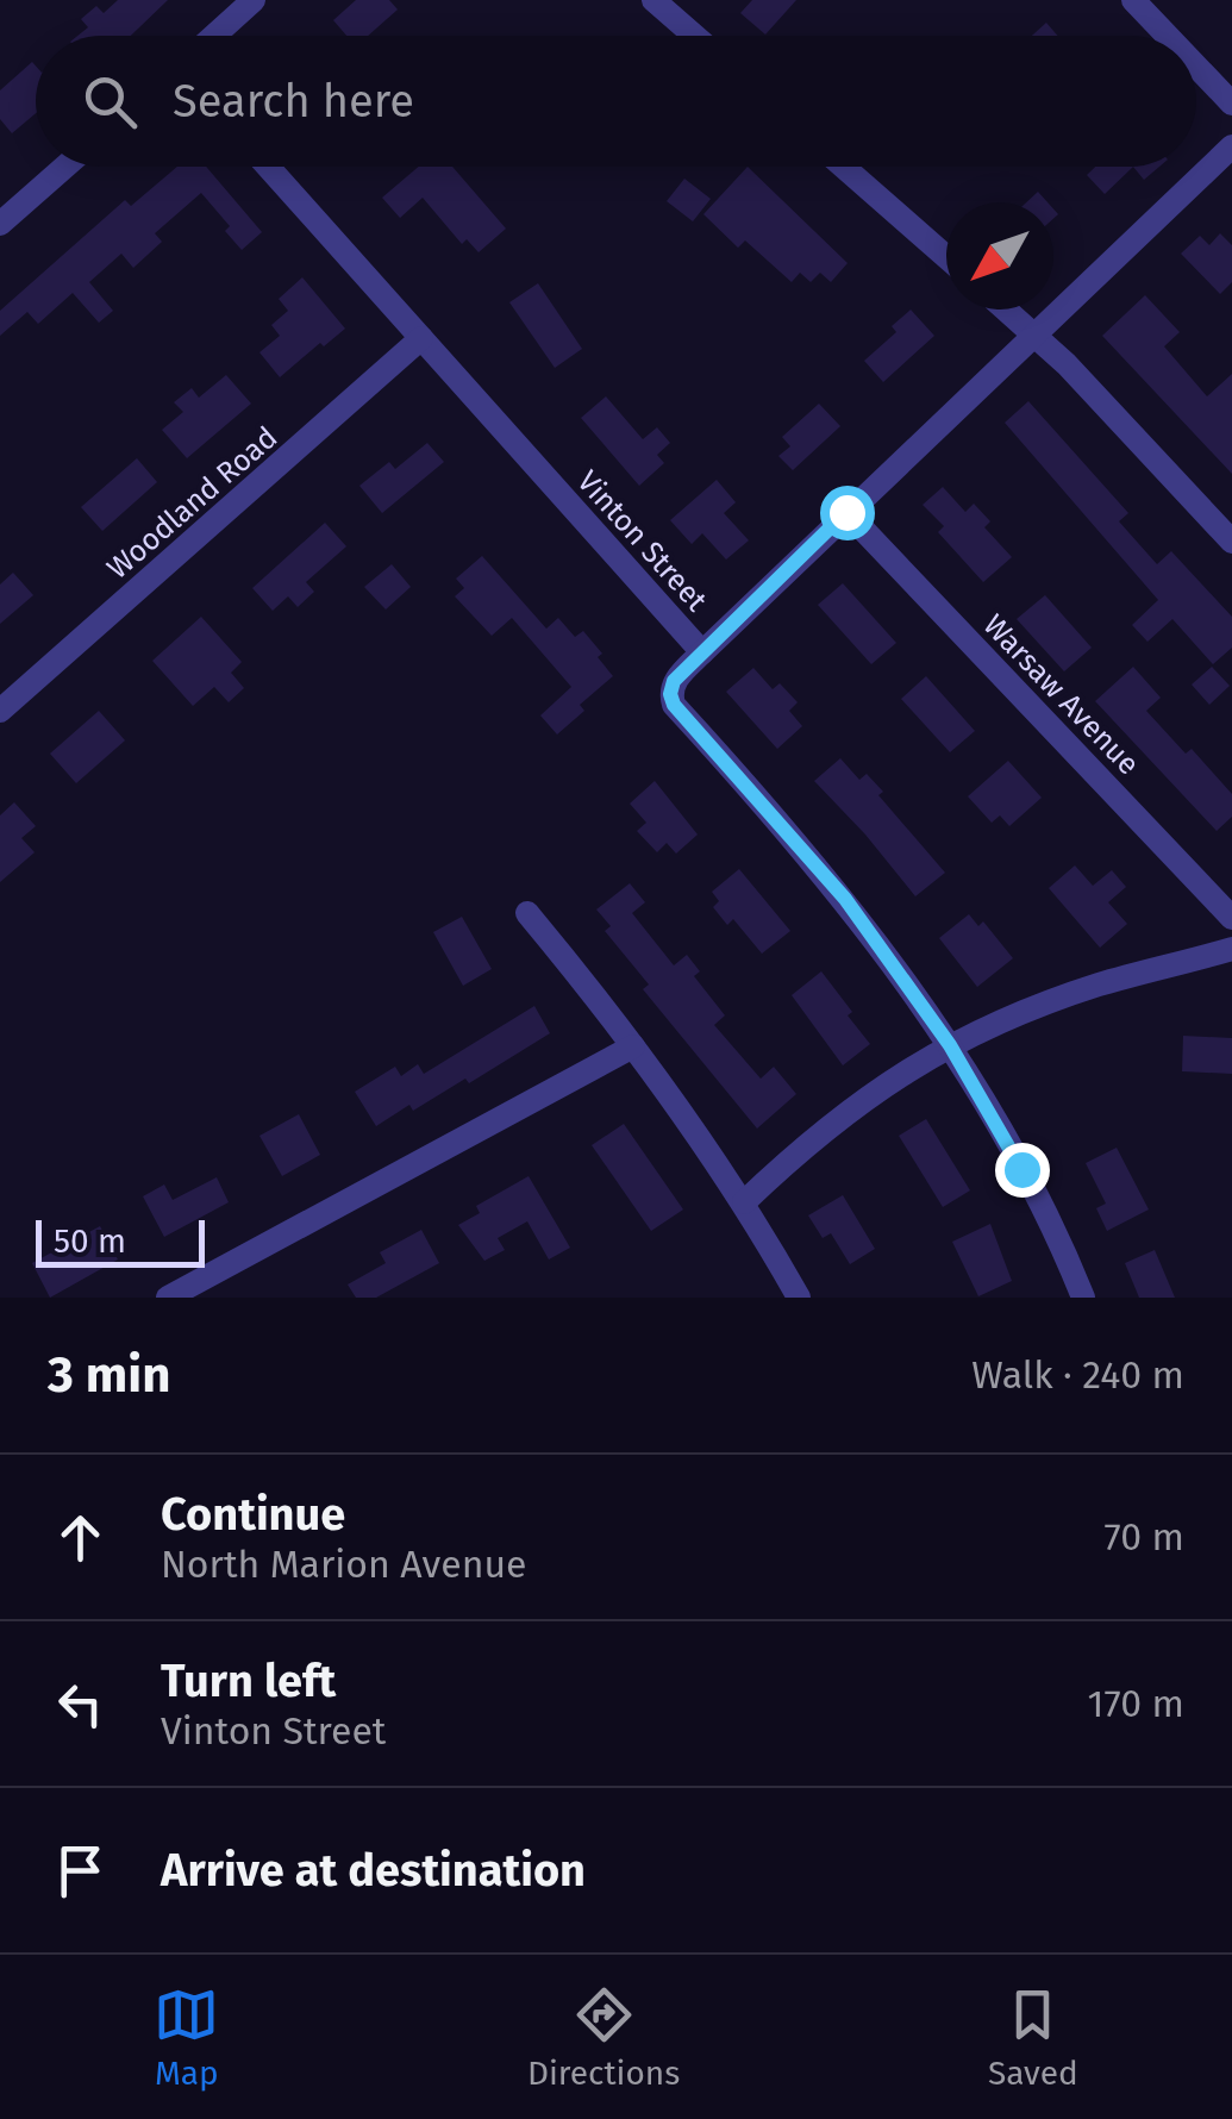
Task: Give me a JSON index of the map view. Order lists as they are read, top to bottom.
{
  "streets": {
    "street": ["Woodland Road", "Vinton Street", "Warsaw Avenue"]
  },
  "crossings": [
    ["Woodland Road", "Vinton Street"]
  ],
  "scale_bar": "50 m",
  "north": "bottom left",
  "page": {
    "search": "Search here",
    "scale": "50 m",
    "heading": ["3 min", "Walk · 240 m"],
    "list": [
      ["Continue", "North Marion Avenue", "70 m"],
      ["Turn left", "Vinton Street", "170 m"],
      "Arrive at destination"
    ],
    "nav": ["Map", "Directions", "Saved"]
  }
}
